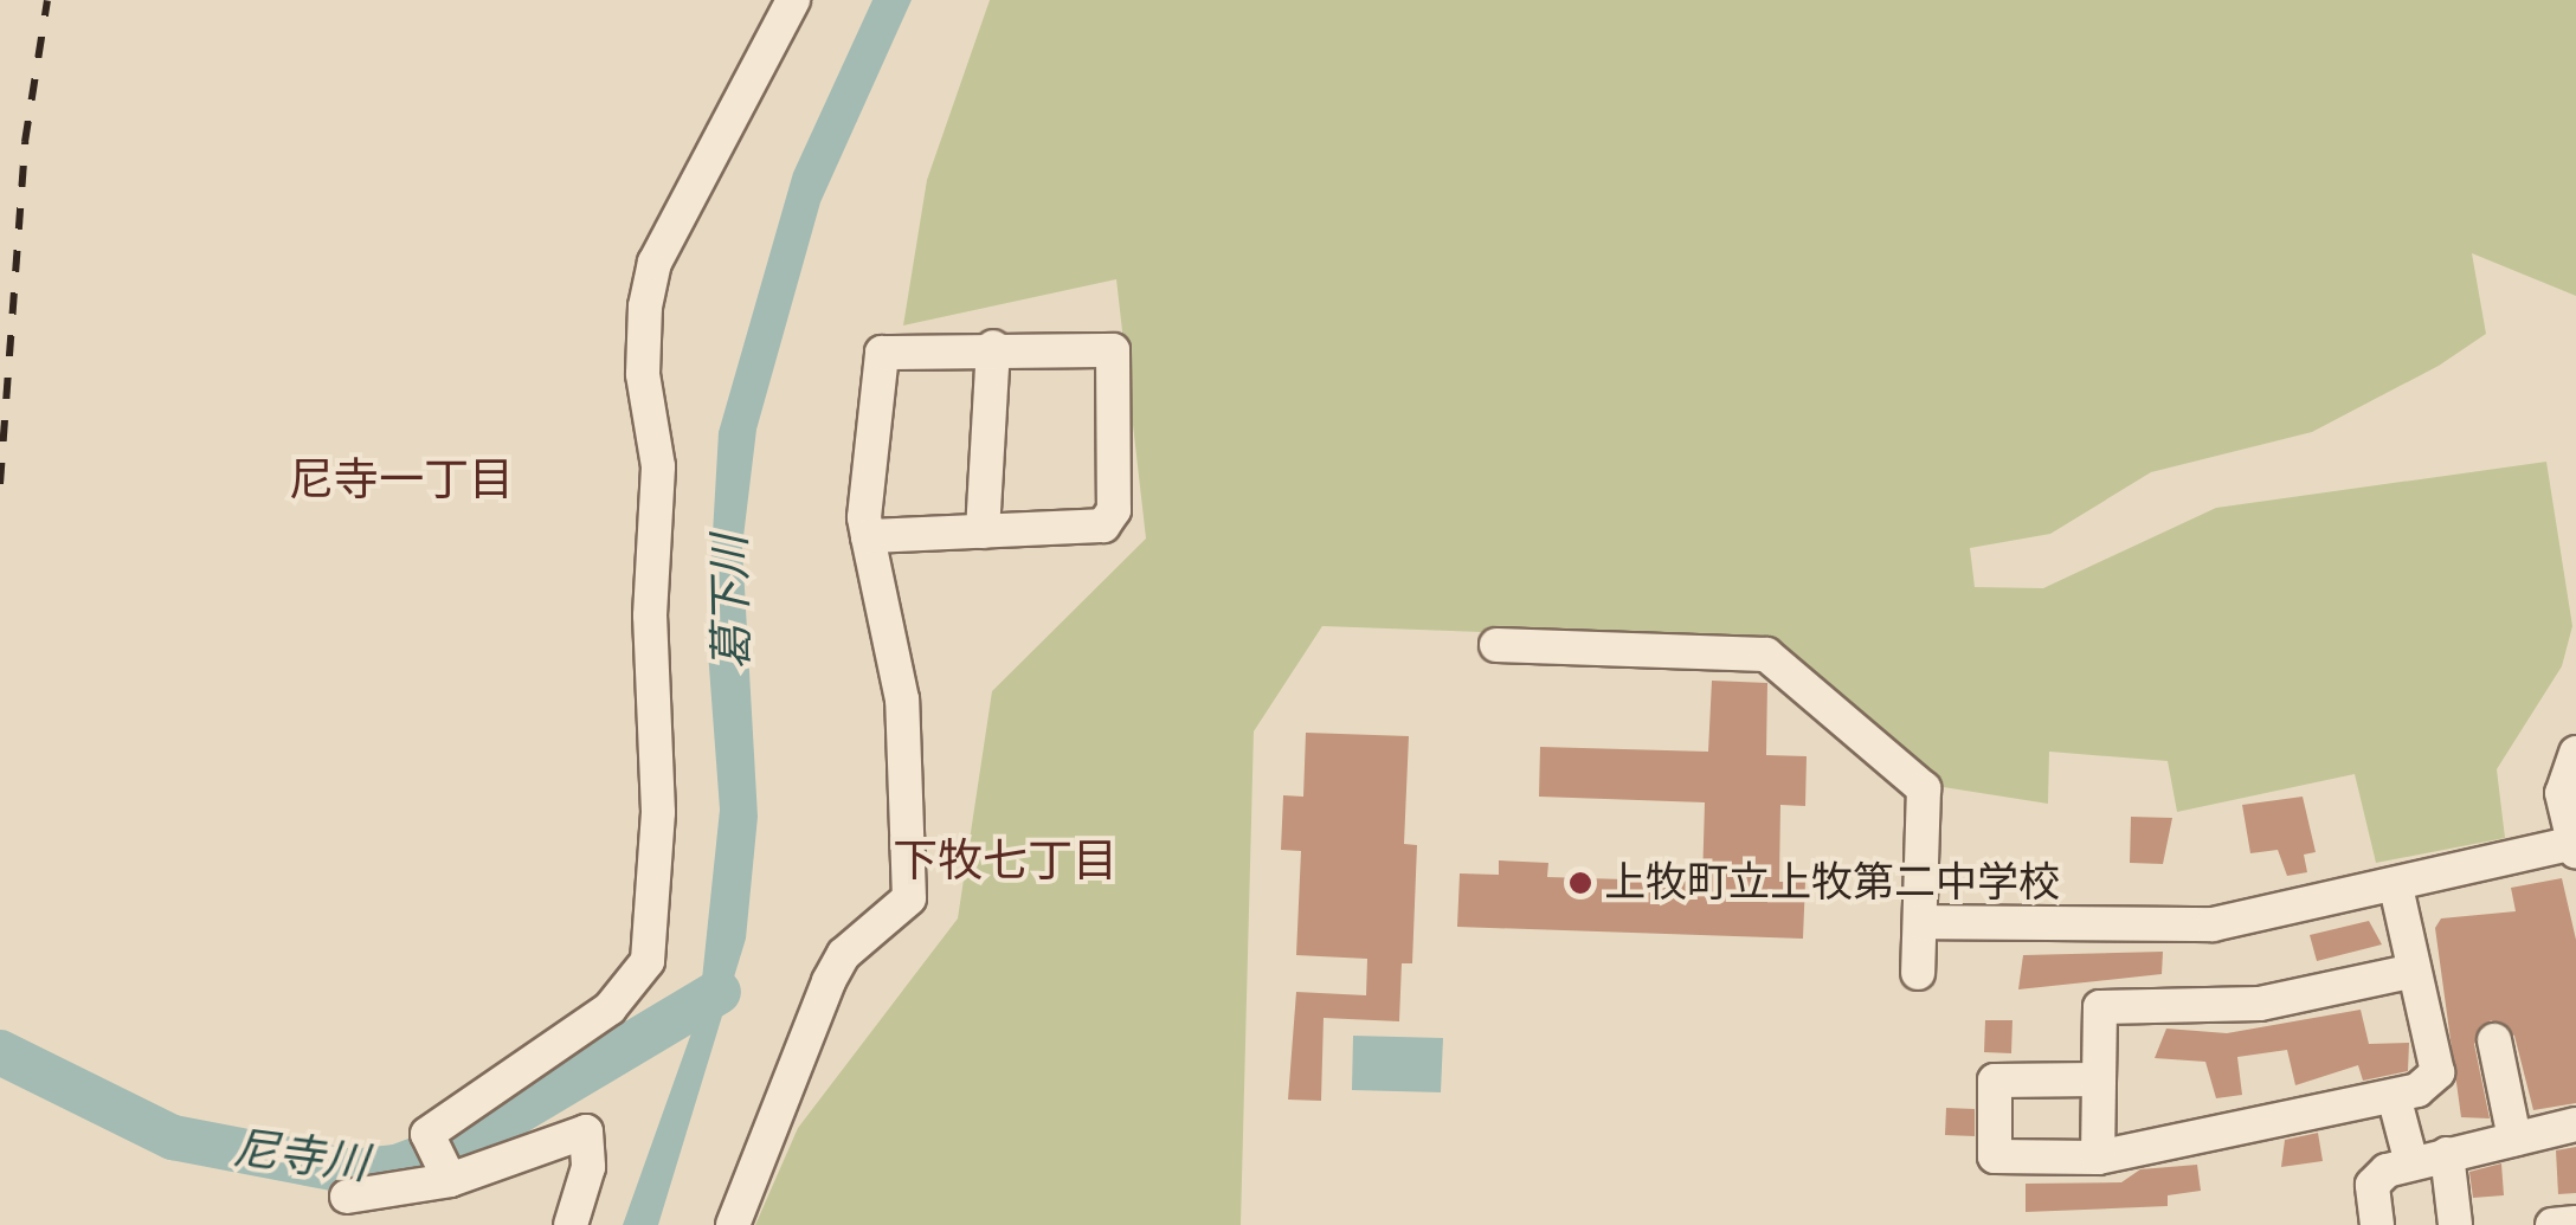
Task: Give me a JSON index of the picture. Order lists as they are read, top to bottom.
{
  "districts": ["尼寺一丁目", "下牧七丁目"],
  "water": ["葛下川", "尼寺川"],
  "places": ["上牧町立上牧第二中学校"]
}
